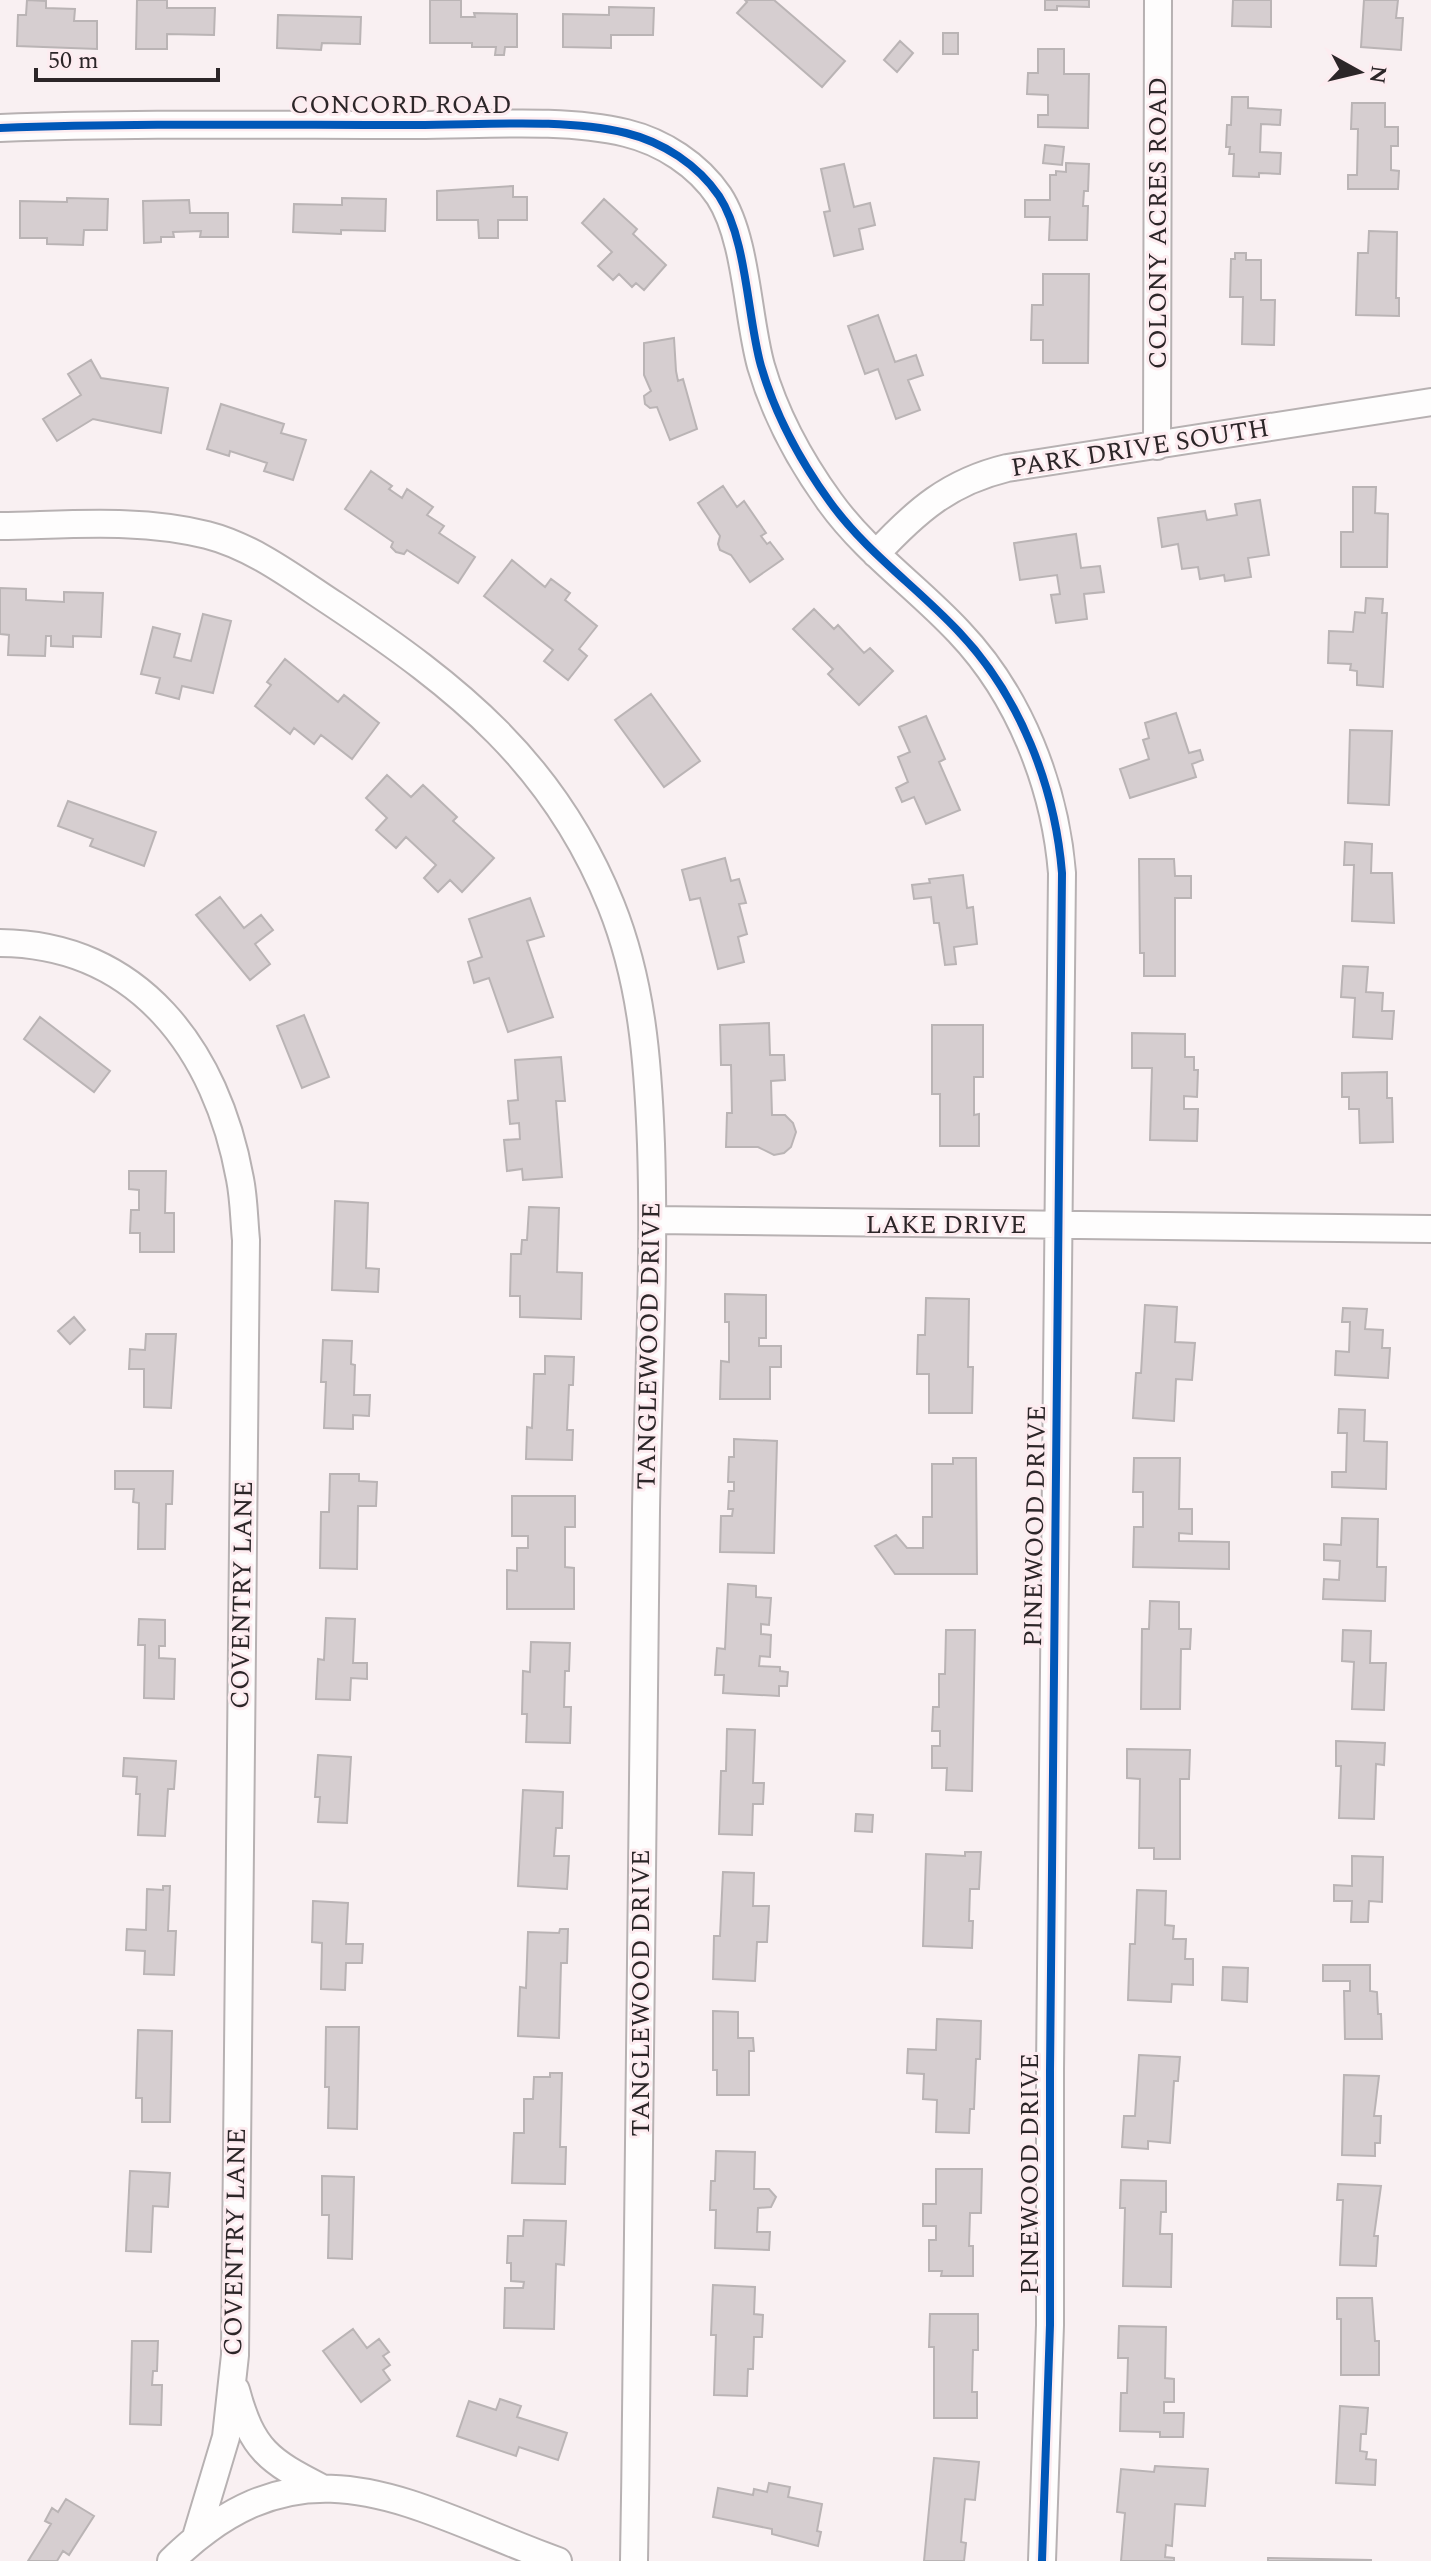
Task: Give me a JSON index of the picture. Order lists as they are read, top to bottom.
{
  "streets": {
    "street": [
      "CONCORD ROAD",
      "COLONY ACRES ROAD",
      "PARK DRIVE SOUTH",
      "LAKE DRIVE",
      "TANGLEWOOD DRIVE",
      "PINEWOOD DRIVE",
      "COVENTRY LANE"
    ]
  },
  "crossings": [
    ["CONCORD ROAD", "PARK DRIVE SOUTH"],
    ["CONCORD ROAD", "PINEWOOD DRIVE"],
    ["COLONY ACRES ROAD", "PARK DRIVE SOUTH"],
    ["PARK DRIVE SOUTH", "PINEWOOD DRIVE"],
    ["LAKE DRIVE", "TANGLEWOOD DRIVE"],
    ["LAKE DRIVE", "PINEWOOD DRIVE"]
  ],
  "scale_bar": "50 m",
  "north": "right"
}
